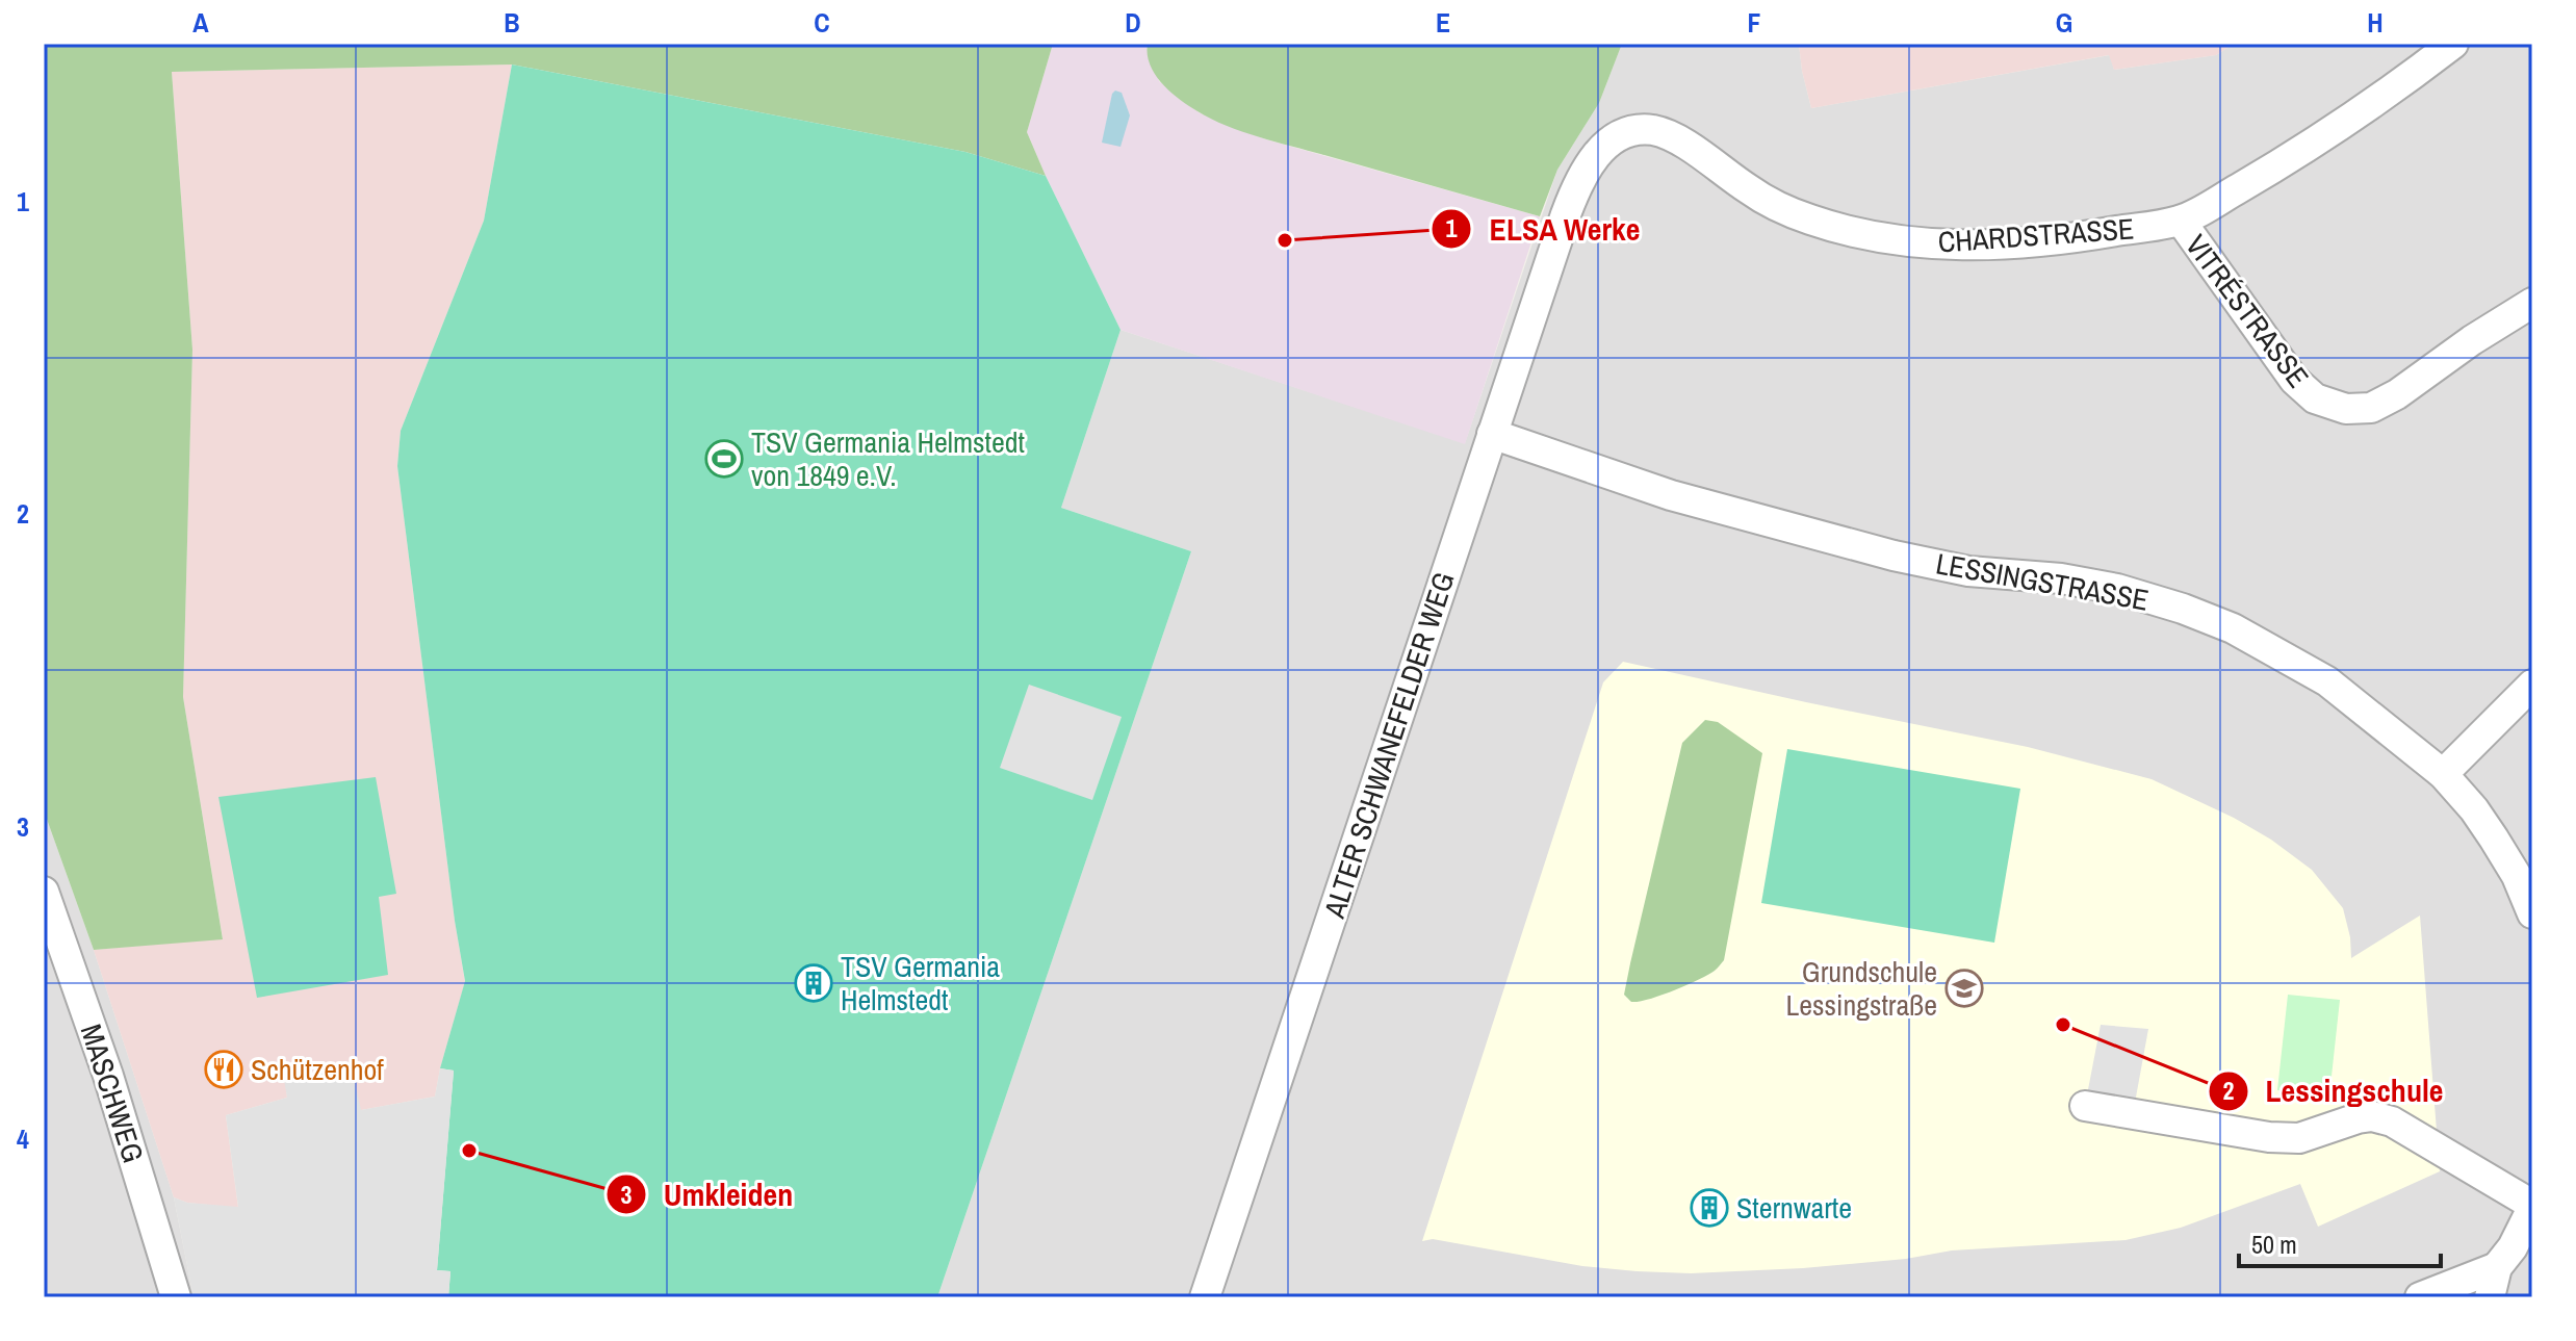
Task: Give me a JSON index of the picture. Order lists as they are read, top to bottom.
{
  "streets": {
    "street": [
      "CHARDSTRASSE",
      "VITRÉSTRASSE",
      "LESSINGSTRASSE",
      "ALTER SCHWANEFELDER WEG",
      "MASCHWEG"
    ]
  },
  "crossings": [
    ["CHARDSTRASSE", "VITRÉSTRASSE"],
    ["CHARDSTRASSE", "ALTER SCHWANEFELDER WEG"],
    ["LESSINGSTRASSE", "ALTER SCHWANEFELDER WEG"]
  ],
  "places": {
    "other": ["ELSA Werke", "Lessingschule", "Umkleiden"],
    "sports": ["TSV Germania Helmstedt von 1849 e.V."],
    "building": ["TSV Germania Helmstedt", "Sternwarte"],
    "school or university": ["Grundschule Lessingstraße"],
    "restaurant": ["Schützenhof"]
  },
  "scale_bar": "50 m",
  "grid": {
    "columns": [
      "A",
      "B",
      "C",
      "D",
      "E",
      "F",
      "G",
      "H"
    ],
    "rows": [
      "1",
      "2",
      "3",
      "4"
    ]
  }
}
